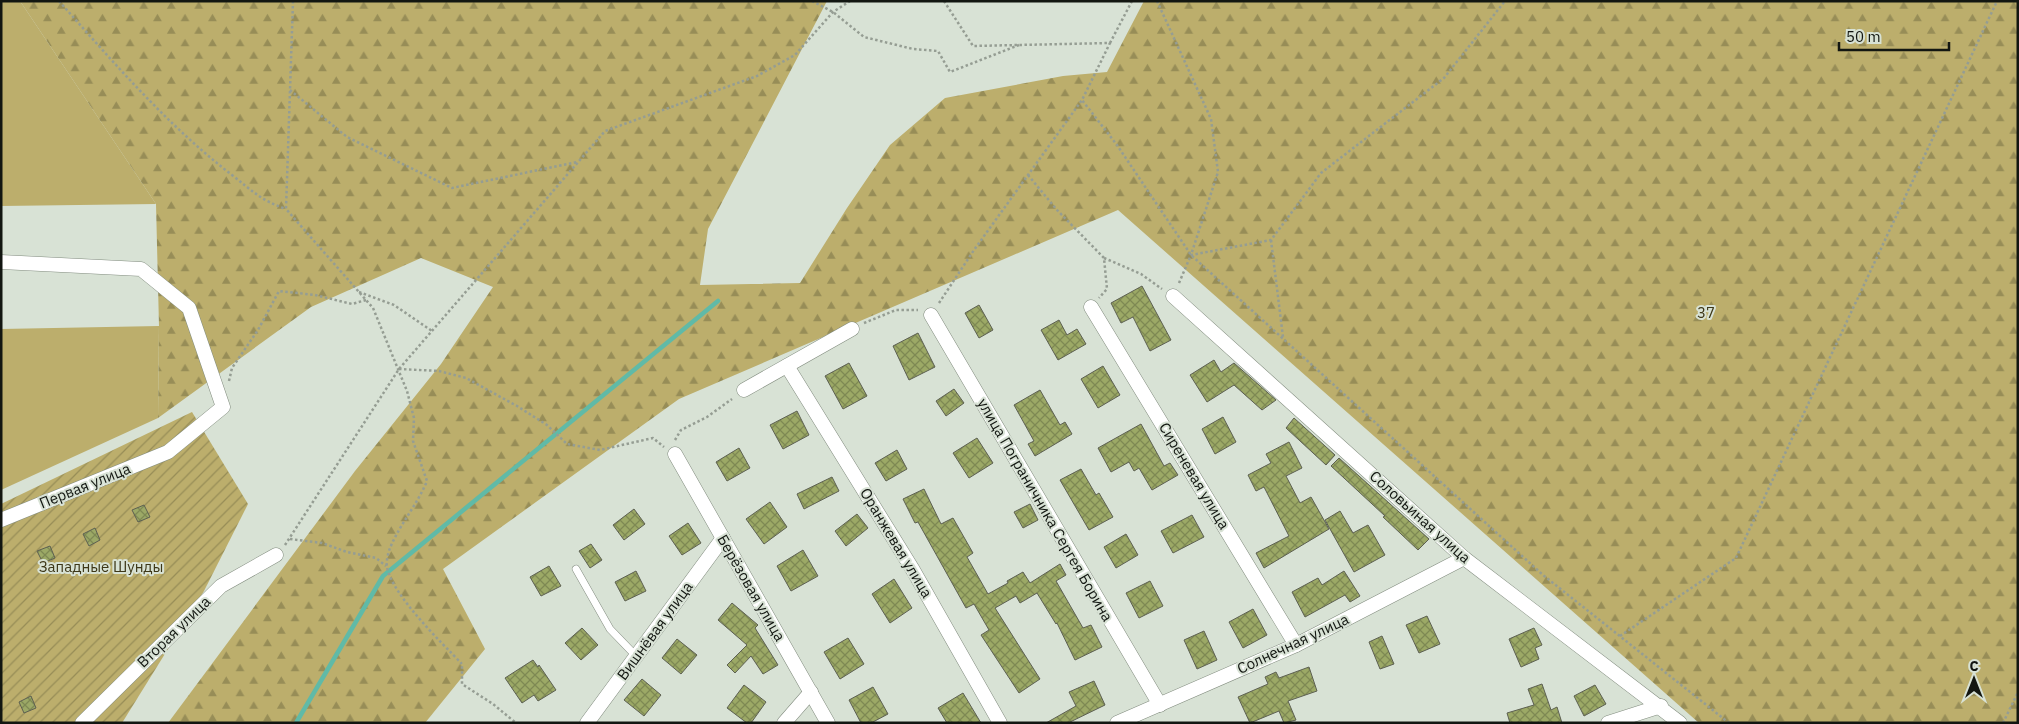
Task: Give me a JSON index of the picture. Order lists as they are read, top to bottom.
{
  "streets": {
    "street": [
      "Сиреневая улица",
      "Первая улица",
      "улица Пограничника Сергея Борина",
      "Соловьиная улица",
      "Оранжевая улица",
      "Берёзовая улица",
      "Вишнёвая улица",
      "Вторая улица",
      "Солнечная улица"
    ]
  },
  "crossings": [
    ["Сиреневая улица", "Солнечная улица"],
    ["улица Пограничника Сергея Борина", "Солнечная улица"],
    ["Соловьиная улица", "Солнечная улица"],
    ["Берёзовая улица", "Вишнёвая улица"]
  ],
  "parks": ["37", "Западные Шунды"],
  "scale_bar": "50 m",
  "north": "top"
}
